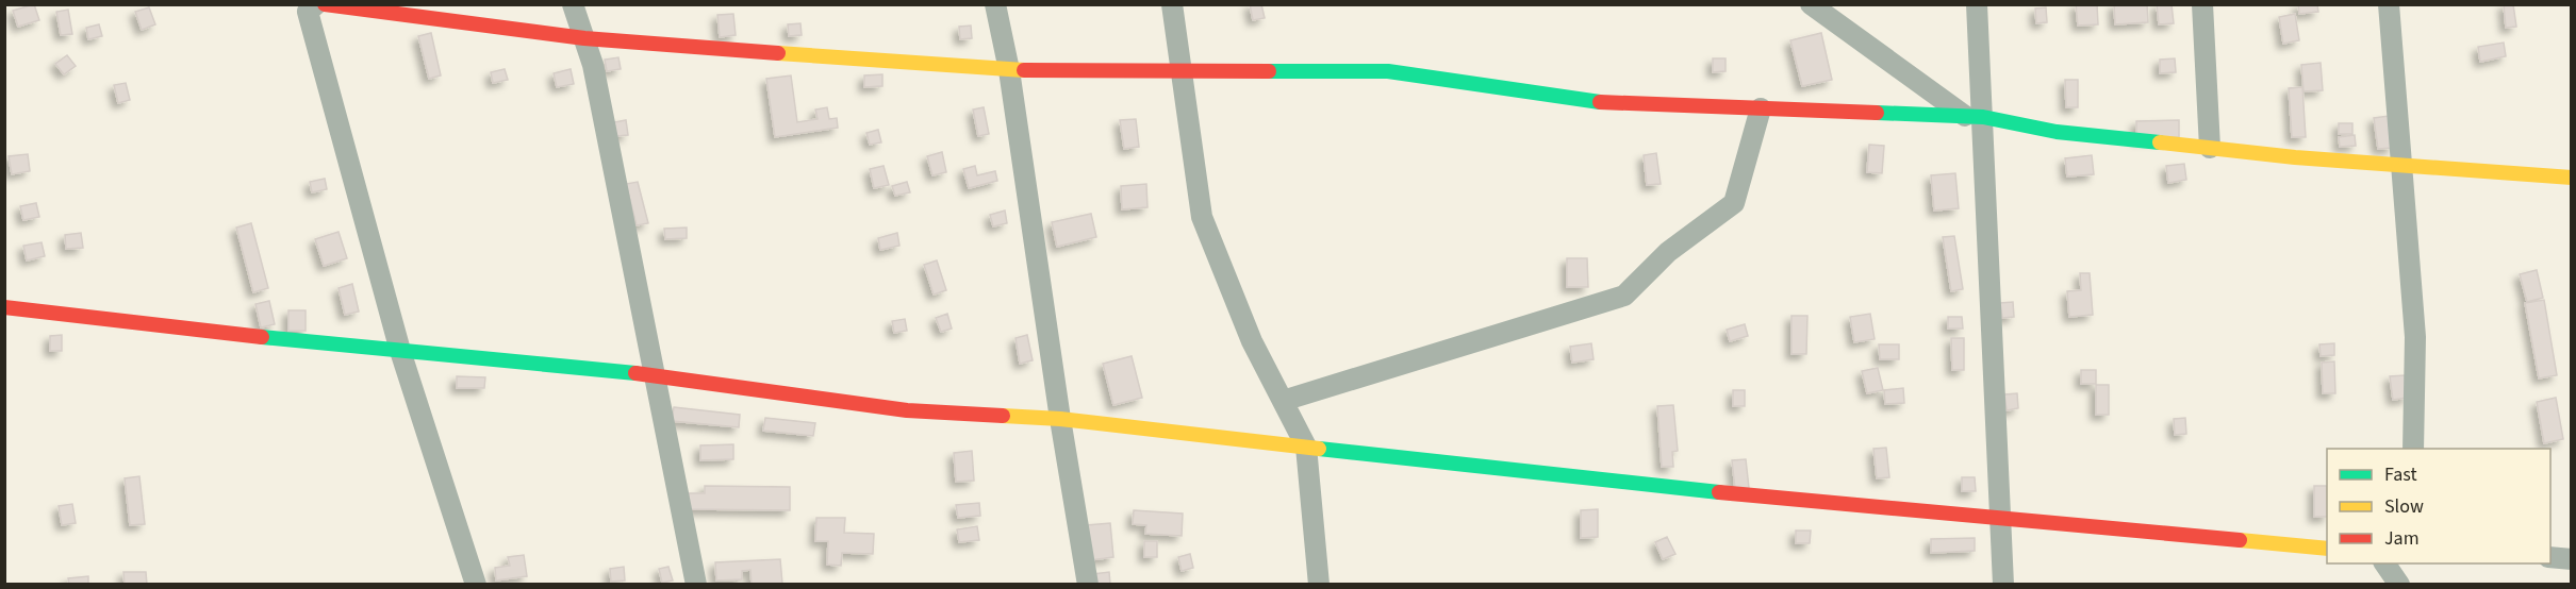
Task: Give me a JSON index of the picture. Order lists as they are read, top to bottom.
{
  "legend": ["Fast", "Slow", "Jam"]
}
